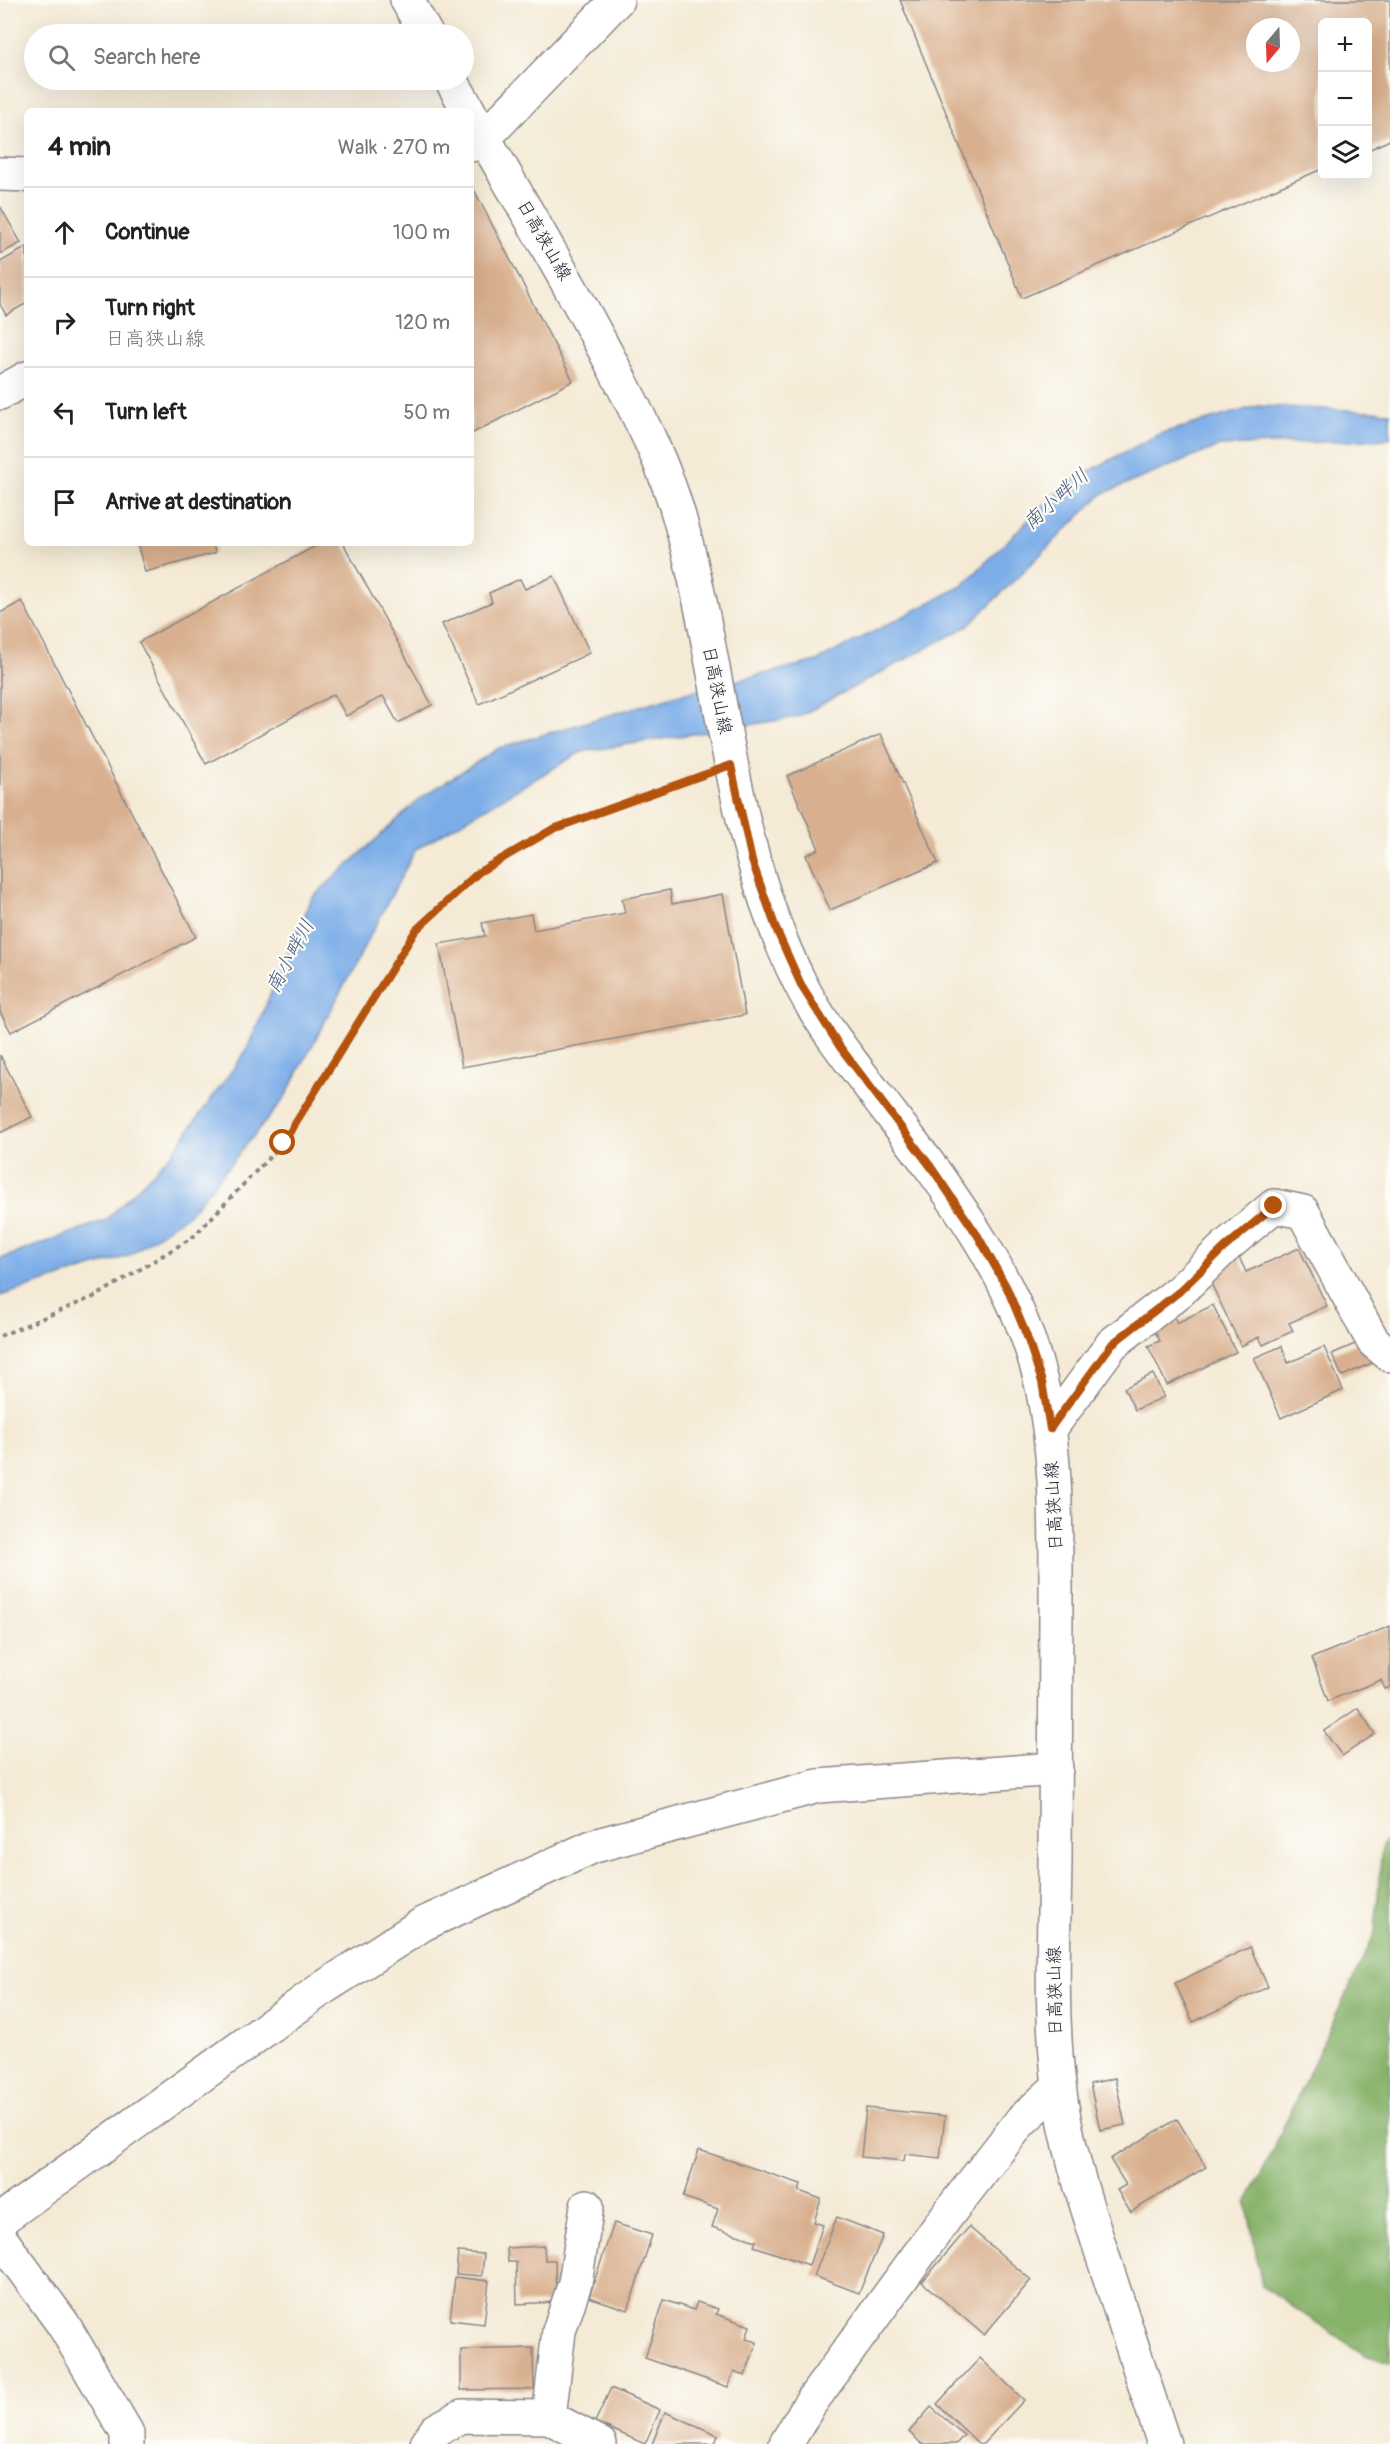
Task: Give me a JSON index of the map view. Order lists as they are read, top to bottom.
{
  "streets": {
    "street": ["日高狭山線"]
  },
  "water": ["南小畔川"],
  "north": "bottom",
  "page": {
    "map_buttons": ["+", "−"],
    "search": "Search here",
    "heading": ["4 min", "Walk · 270 m"],
    "list": [
      ["Continue", "100 m"],
      ["Turn right", "日高狭山線", "120 m"],
      ["Turn left", "50 m"],
      "Arrive at destination"
    ]
  }
}
